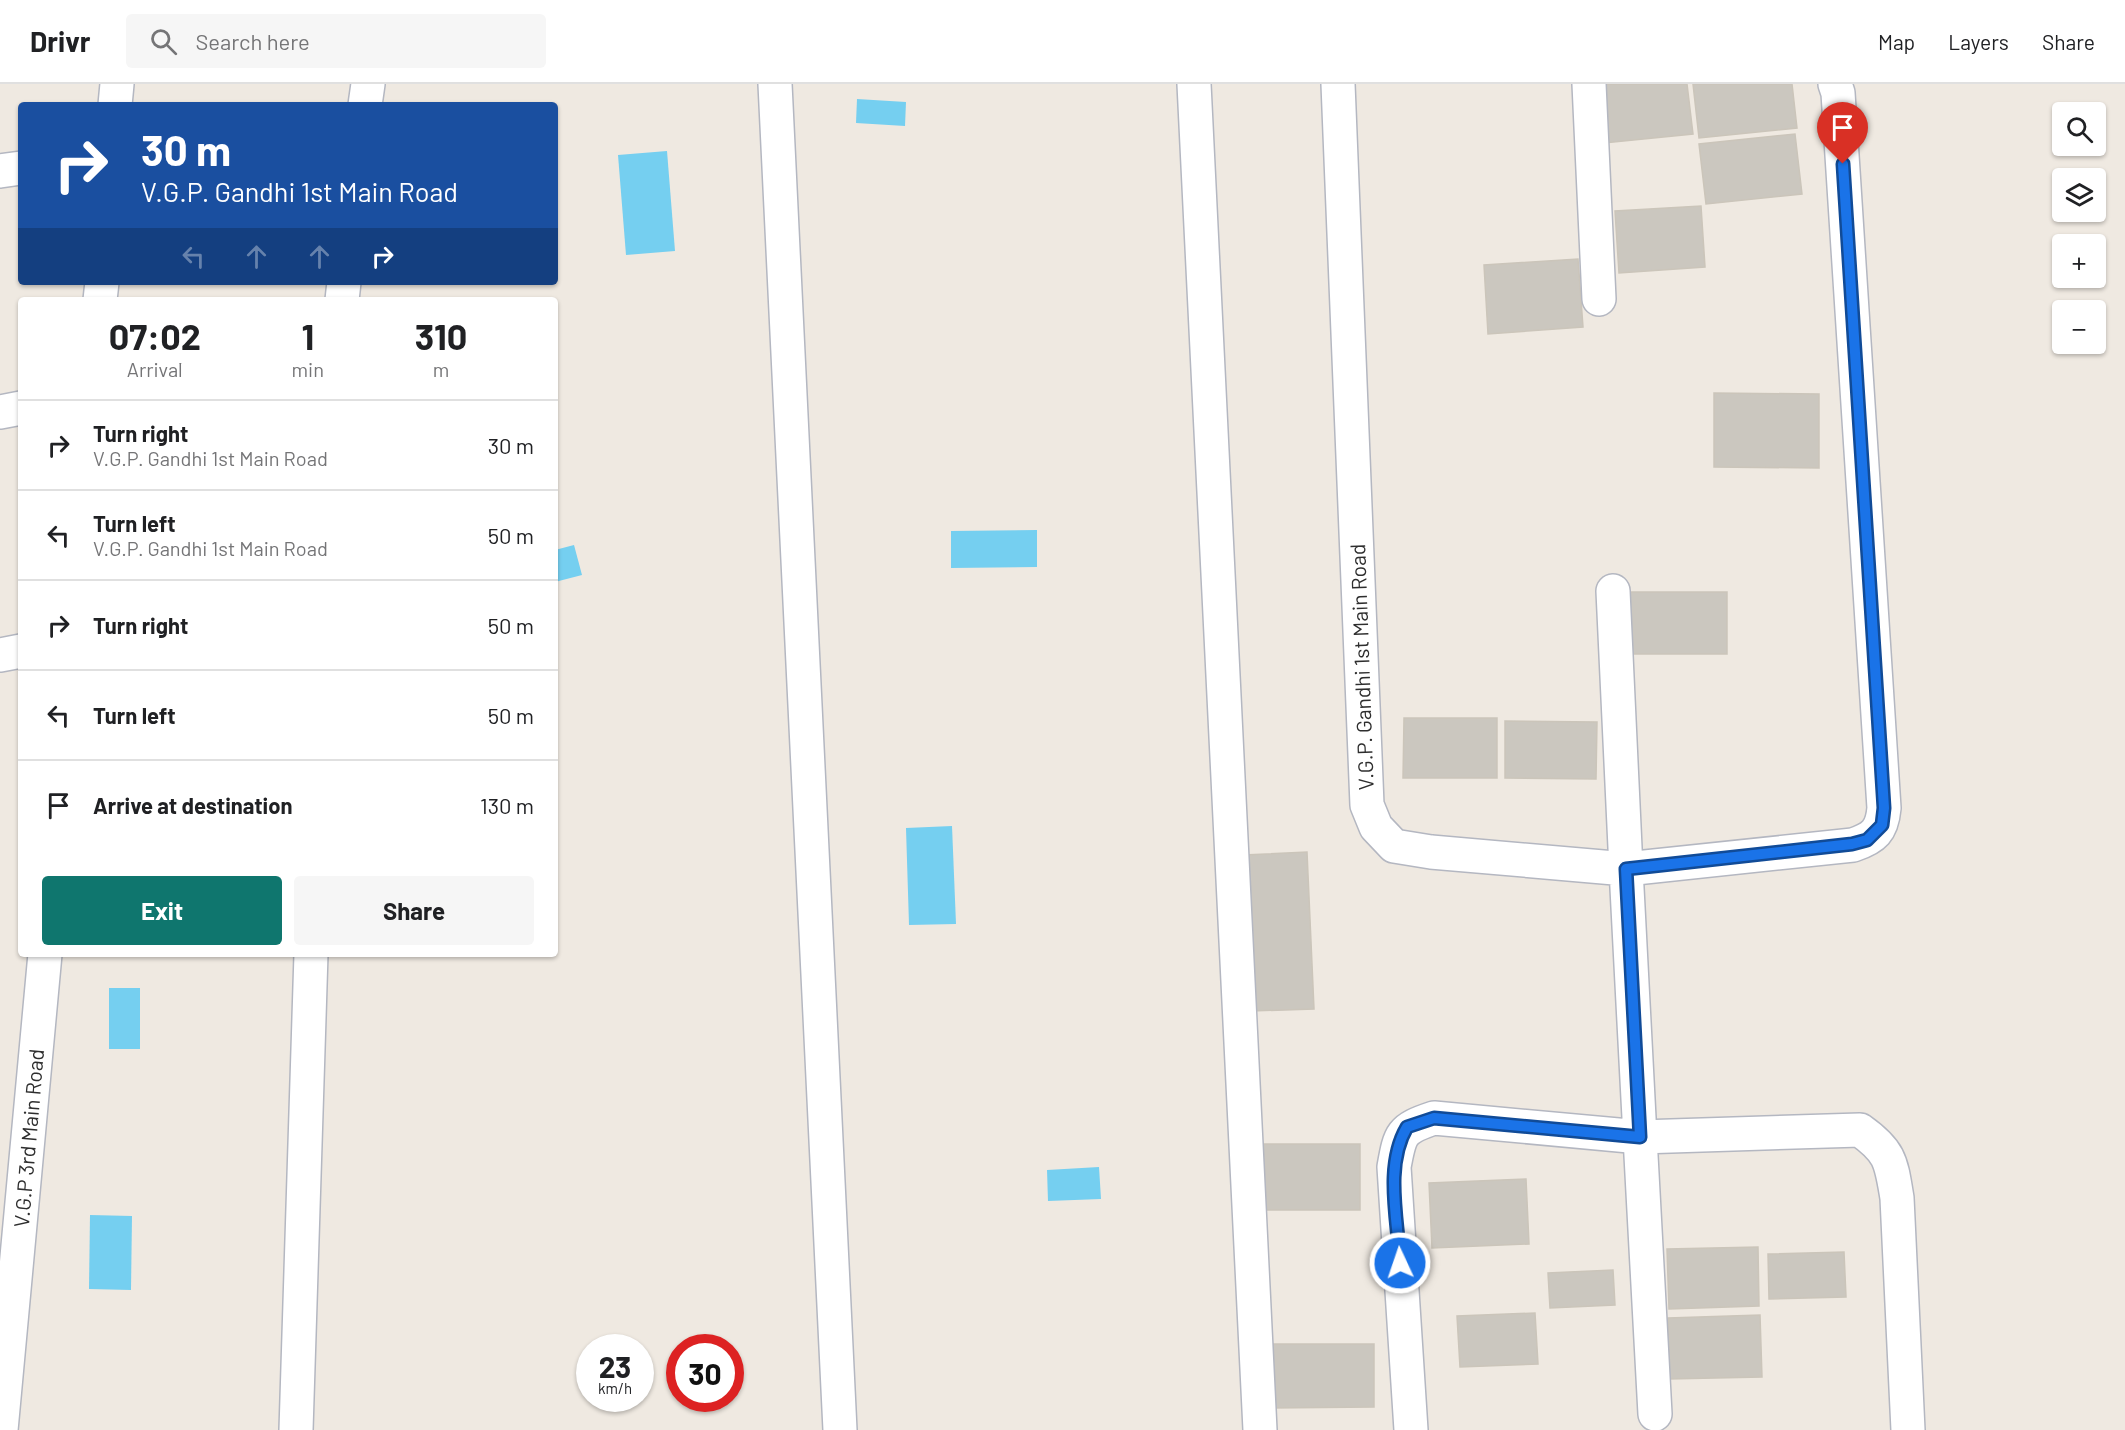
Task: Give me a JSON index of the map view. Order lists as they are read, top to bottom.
{
  "streets": {
    "street": ["V.G.P. Gandhi 1st Main Road", "V.G.P 3rd Main Road"]
  },
  "page": {
    "header": "Drivr",
    "search": "Search here",
    "nav": ["Map", "Layers", "Share"],
    "map_buttons": ["+", "−"],
    "turn": ["30 m", "V.G.P. Gandhi 1st Main Road"],
    "eta": [
      "07:02",
      "Arrival",
      "1",
      "min",
      "310",
      "m"
    ],
    "list": [
      {
        "name": "Turn right",
        "note": "V.G.P. Gandhi 1st Main Road",
        "value": "30 m"
      },
      {
        "name": "Turn left",
        "note": "V.G.P. Gandhi 1st Main Road",
        "value": "50 m"
      },
      {
        "name": "Turn right",
        "value": "50 m"
      },
      {
        "name": "Turn left",
        "value": "50 m"
      },
      {
        "name": "Arrive at destination",
        "value": "130 m"
      }
    ],
    "buttons": ["Exit", "Share"],
    "speed": "23 km/h",
    "limit": "30"
  }
}
